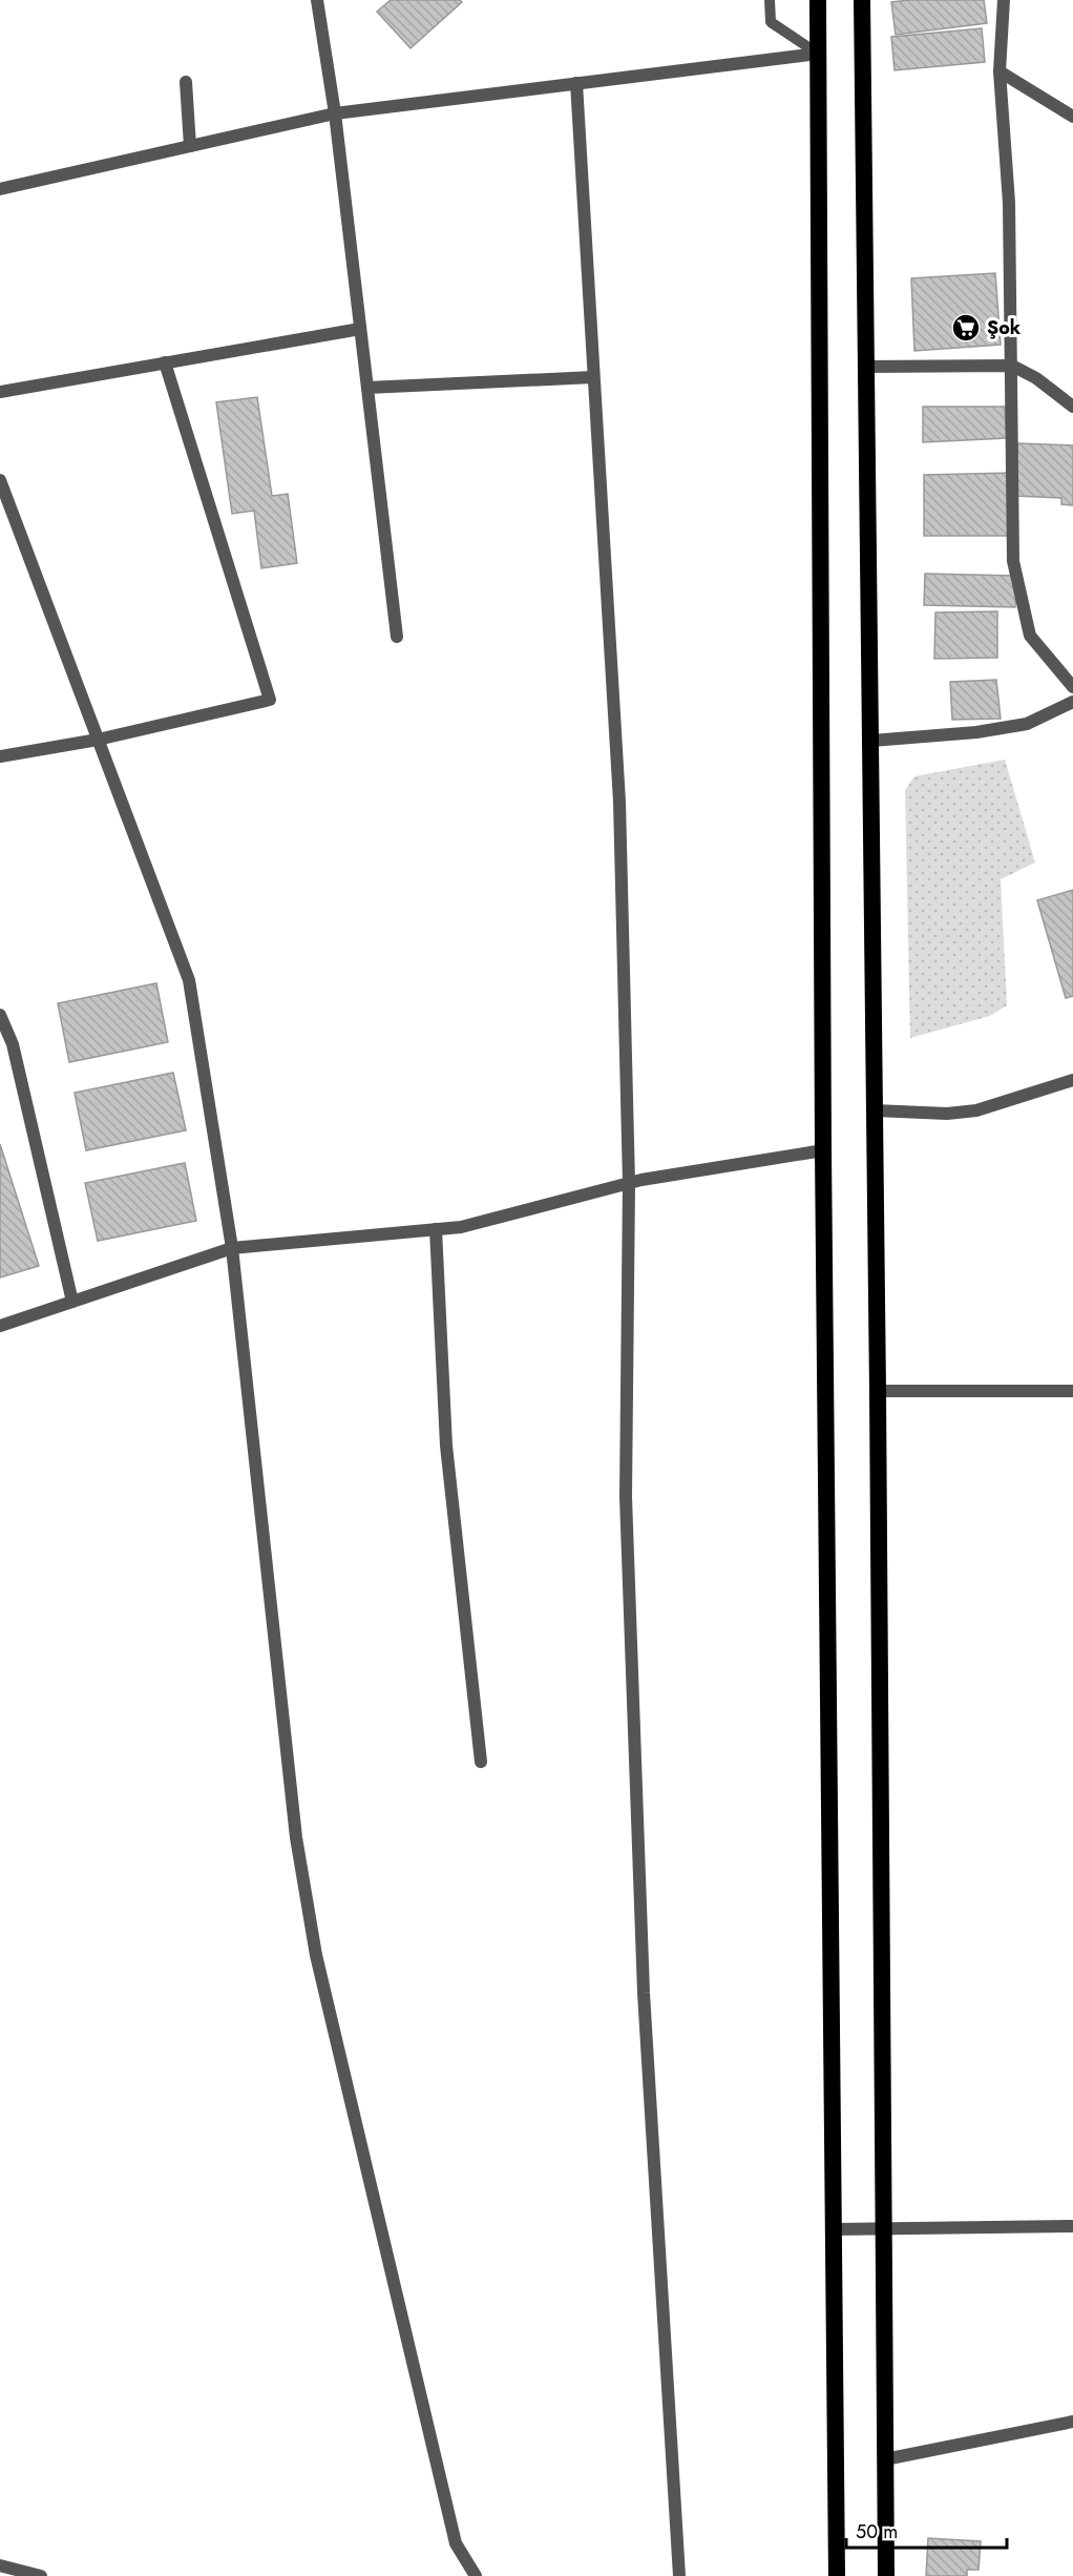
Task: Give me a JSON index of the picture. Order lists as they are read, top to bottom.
{
  "places": {
    "supermarket": ["Şok"]
  },
  "scale_bar": "50 m"
}
